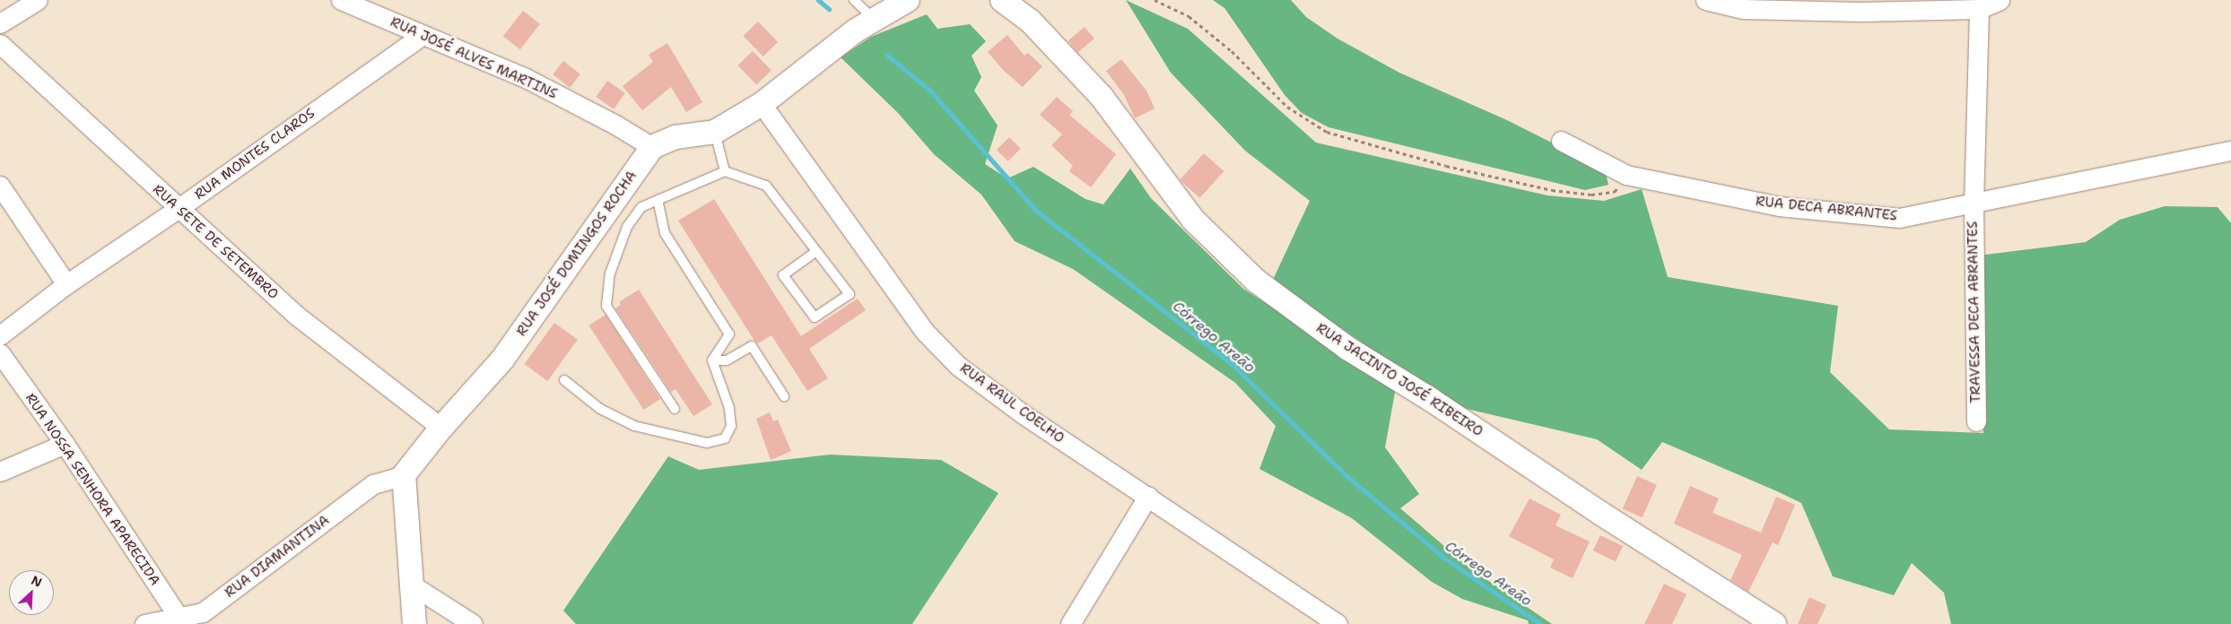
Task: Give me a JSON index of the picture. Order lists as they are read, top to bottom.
{
  "streets": {
    "street": [
      "RUA JOSÉ ALVES MARTINS",
      "RUA MONTES CLAROS",
      "RUA DECA ABRANTES",
      "RUA SETE DE SETEMBRO",
      "RUA JOSÉ DOMINGOS ROCHA",
      "TRAVESSA DECA ABRANTES",
      "RUA JACINTO JOSÉ RIBEIRO",
      "RUA RAUL COELHO",
      "RUA NOSSA SENHORA APARECIDA",
      "RUA DIAMANTINA"
    ]
  },
  "crossings": [
    ["RUA JOSÉ ALVES MARTINS", "RUA MONTES CLAROS"],
    ["RUA JOSÉ ALVES MARTINS", "RUA JOSÉ DOMINGOS ROCHA"],
    ["RUA MONTES CLAROS", "RUA SETE DE SETEMBRO"],
    ["RUA DECA ABRANTES", "TRAVESSA DECA ABRANTES"],
    ["RUA SETE DE SETEMBRO", "RUA JOSÉ DOMINGOS ROCHA"],
    ["RUA JOSÉ DOMINGOS ROCHA", "RUA DIAMANTINA"],
    ["RUA NOSSA SENHORA APARECIDA", "RUA DIAMANTINA"]
  ],
  "water": ["Córrego Areão"],
  "north": "top right"
}
